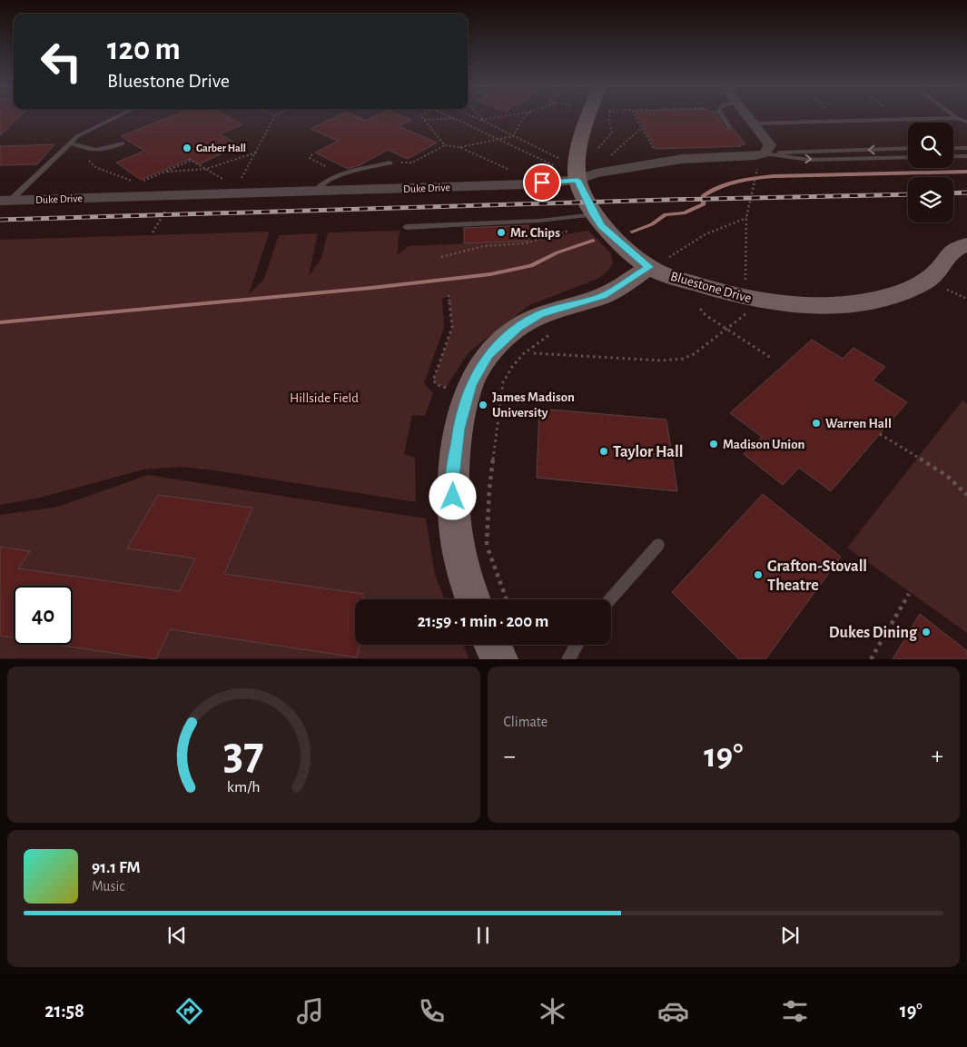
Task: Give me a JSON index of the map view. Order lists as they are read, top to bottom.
{
  "streets": {
    "street": ["Duke Drive", "Bluestone Drive"]
  },
  "crossings": [
    ["Duke Drive", "Bluestone Drive"]
  ],
  "parks": ["Hillside Field"],
  "places": [
    "Garber Hall",
    "Mr. Chips",
    "James Madison University",
    "Warren Hall",
    "Madison Union",
    "Taylor Hall",
    "Grafton-Stovall Theatre",
    "Dukes Dining"
  ],
  "page": {
    "turn": ["120 m", "Bluestone Drive"],
    "limit": "40",
    "trip": "21:59 · 1 min · 200 m",
    "tile": "Climate",
    "heat": ["−", "19°", "+"],
    "song": ["91.1 FM", "Music"],
    "tabs": ["21:58", "19°"],
    "gauge": ["37", "km/h"]
  }
}
